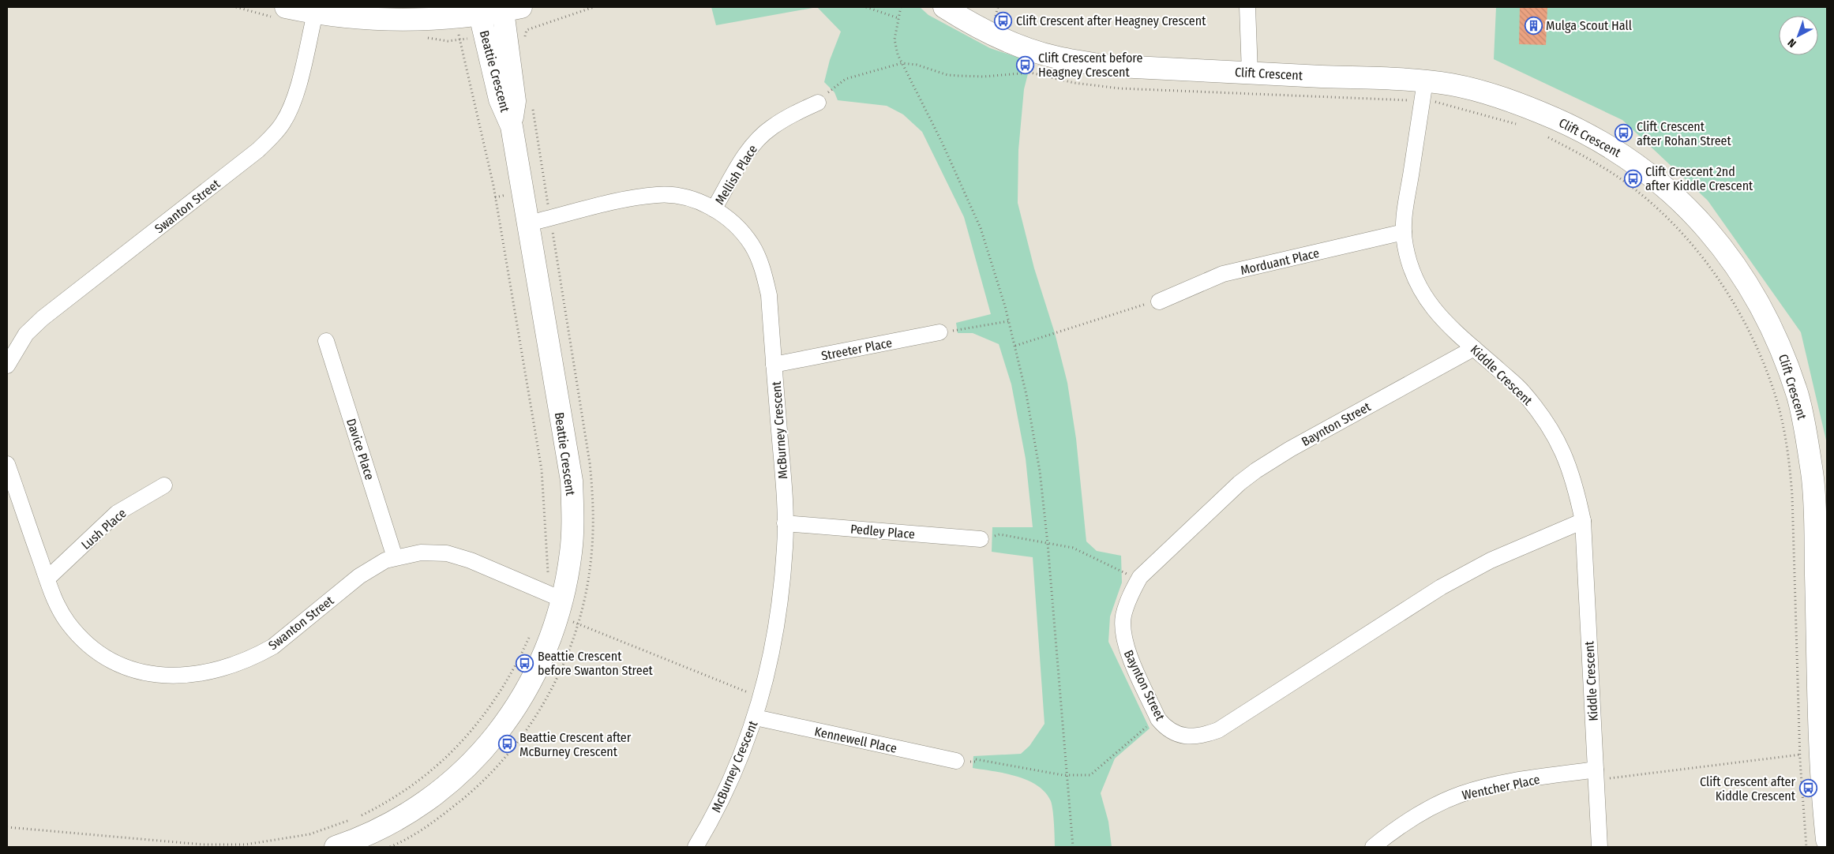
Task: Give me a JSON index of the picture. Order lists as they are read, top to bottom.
{
  "streets": {
    "street": [
      "Beattie Crescent",
      "Clift Crescent",
      "Mellish Place",
      "Swanton Street",
      "Morduant Place",
      "Streeter Place",
      "Kiddle Crescent",
      "Baynton Street",
      "McBurney Crescent",
      "Davice Place",
      "Lush Place",
      "Pedley Place",
      "Kennewell Place",
      "Wentcher Place"
    ]
  },
  "crossings": [
    ["Beattie Crescent", "Swanton Street"],
    ["Beattie Crescent", "McBurney Crescent"],
    ["Clift Crescent", "Kiddle Crescent"],
    ["Mellish Place", "McBurney Crescent"],
    ["Swanton Street", "Davice Place"],
    ["Swanton Street", "Lush Place"],
    ["Morduant Place", "Kiddle Crescent"],
    ["Streeter Place", "McBurney Crescent"],
    ["Kiddle Crescent", "Baynton Street"],
    ["Kiddle Crescent", "Wentcher Place"],
    ["McBurney Crescent", "Pedley Place"],
    ["McBurney Crescent", "Kennewell Place"]
  ],
  "places": {
    "bus stop": [
      "Clift Crescent after Heagney Crescent",
      "Clift Crescent before Heagney Crescent",
      "Clift Crescent after Rohan Street",
      "Clift Crescent 2nd after Kiddle Crescent",
      "Beattie Crescent before Swanton Street",
      "Beattie Crescent after McBurney Crescent",
      "Clift Crescent after Kiddle Crescent"
    ],
    "building": ["Mulga Scout Hall"]
  },
  "north": "bottom left"
}
